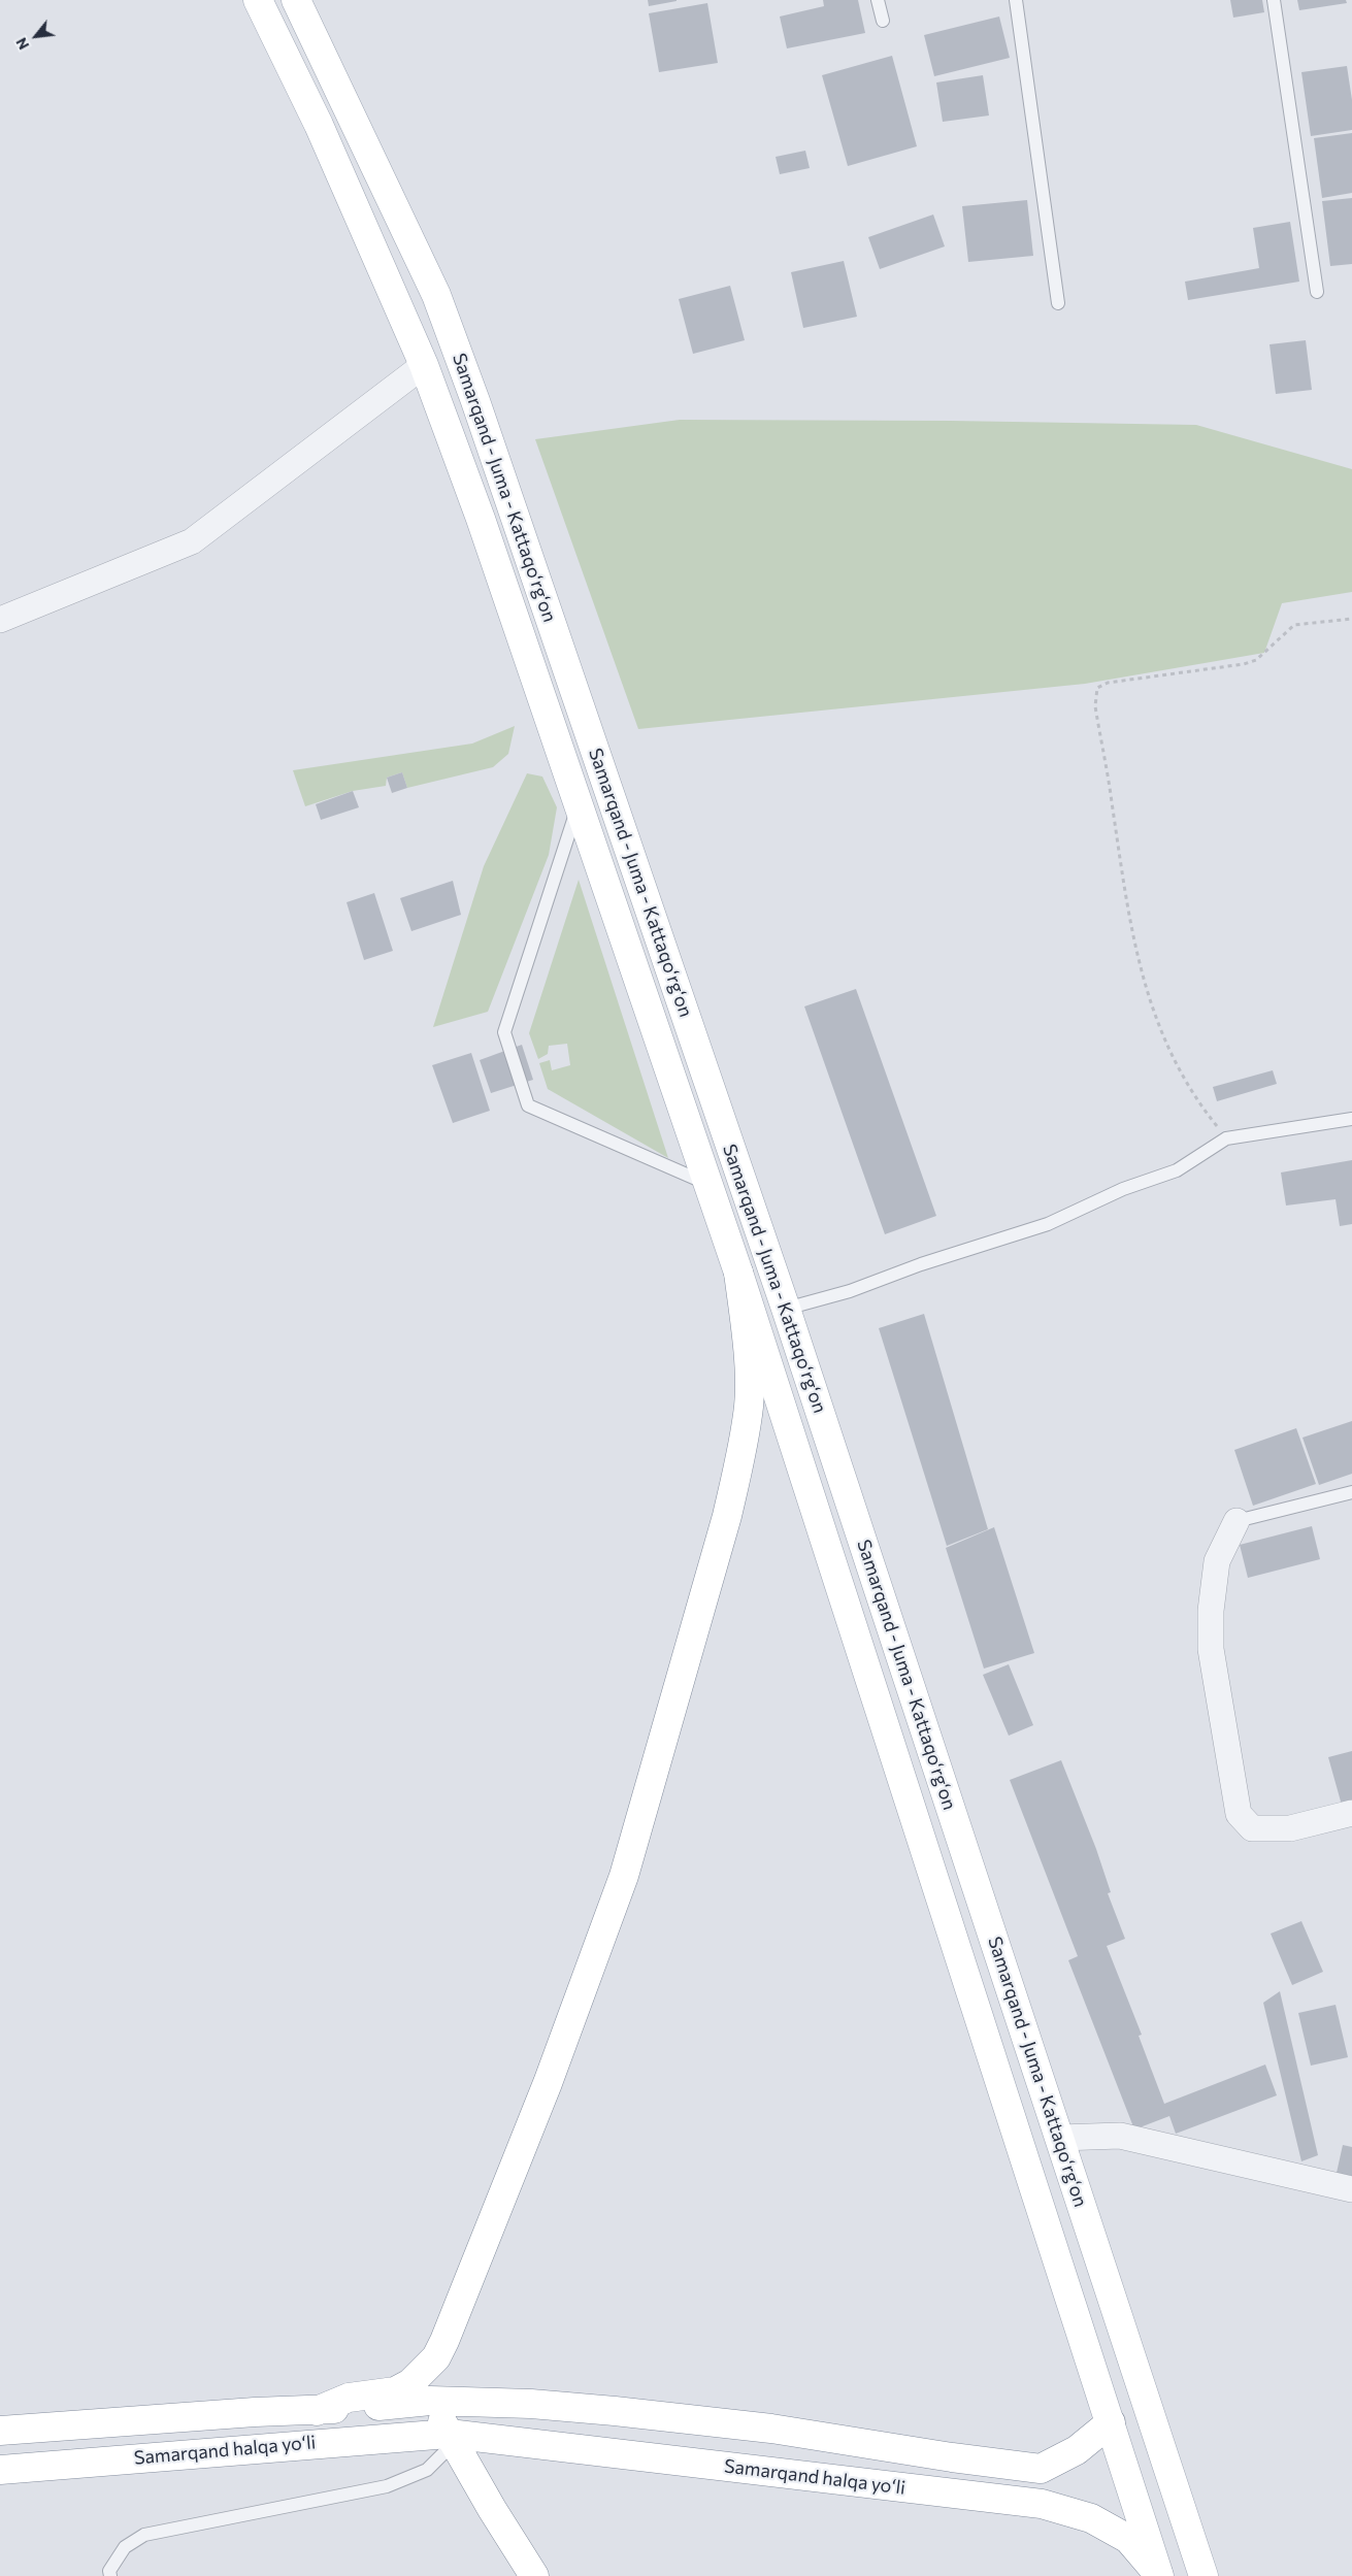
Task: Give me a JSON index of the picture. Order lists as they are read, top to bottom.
{
  "streets": {
    "main road": ["Samarqand - Juma - Kattaqo‘rg‘on", "Samarqand halqa yoʻli"]
  },
  "crossings": [
    ["Samarqand - Juma - Kattaqo‘rg‘on", "Samarqand halqa yoʻli"]
  ],
  "north": "bottom left"
}
